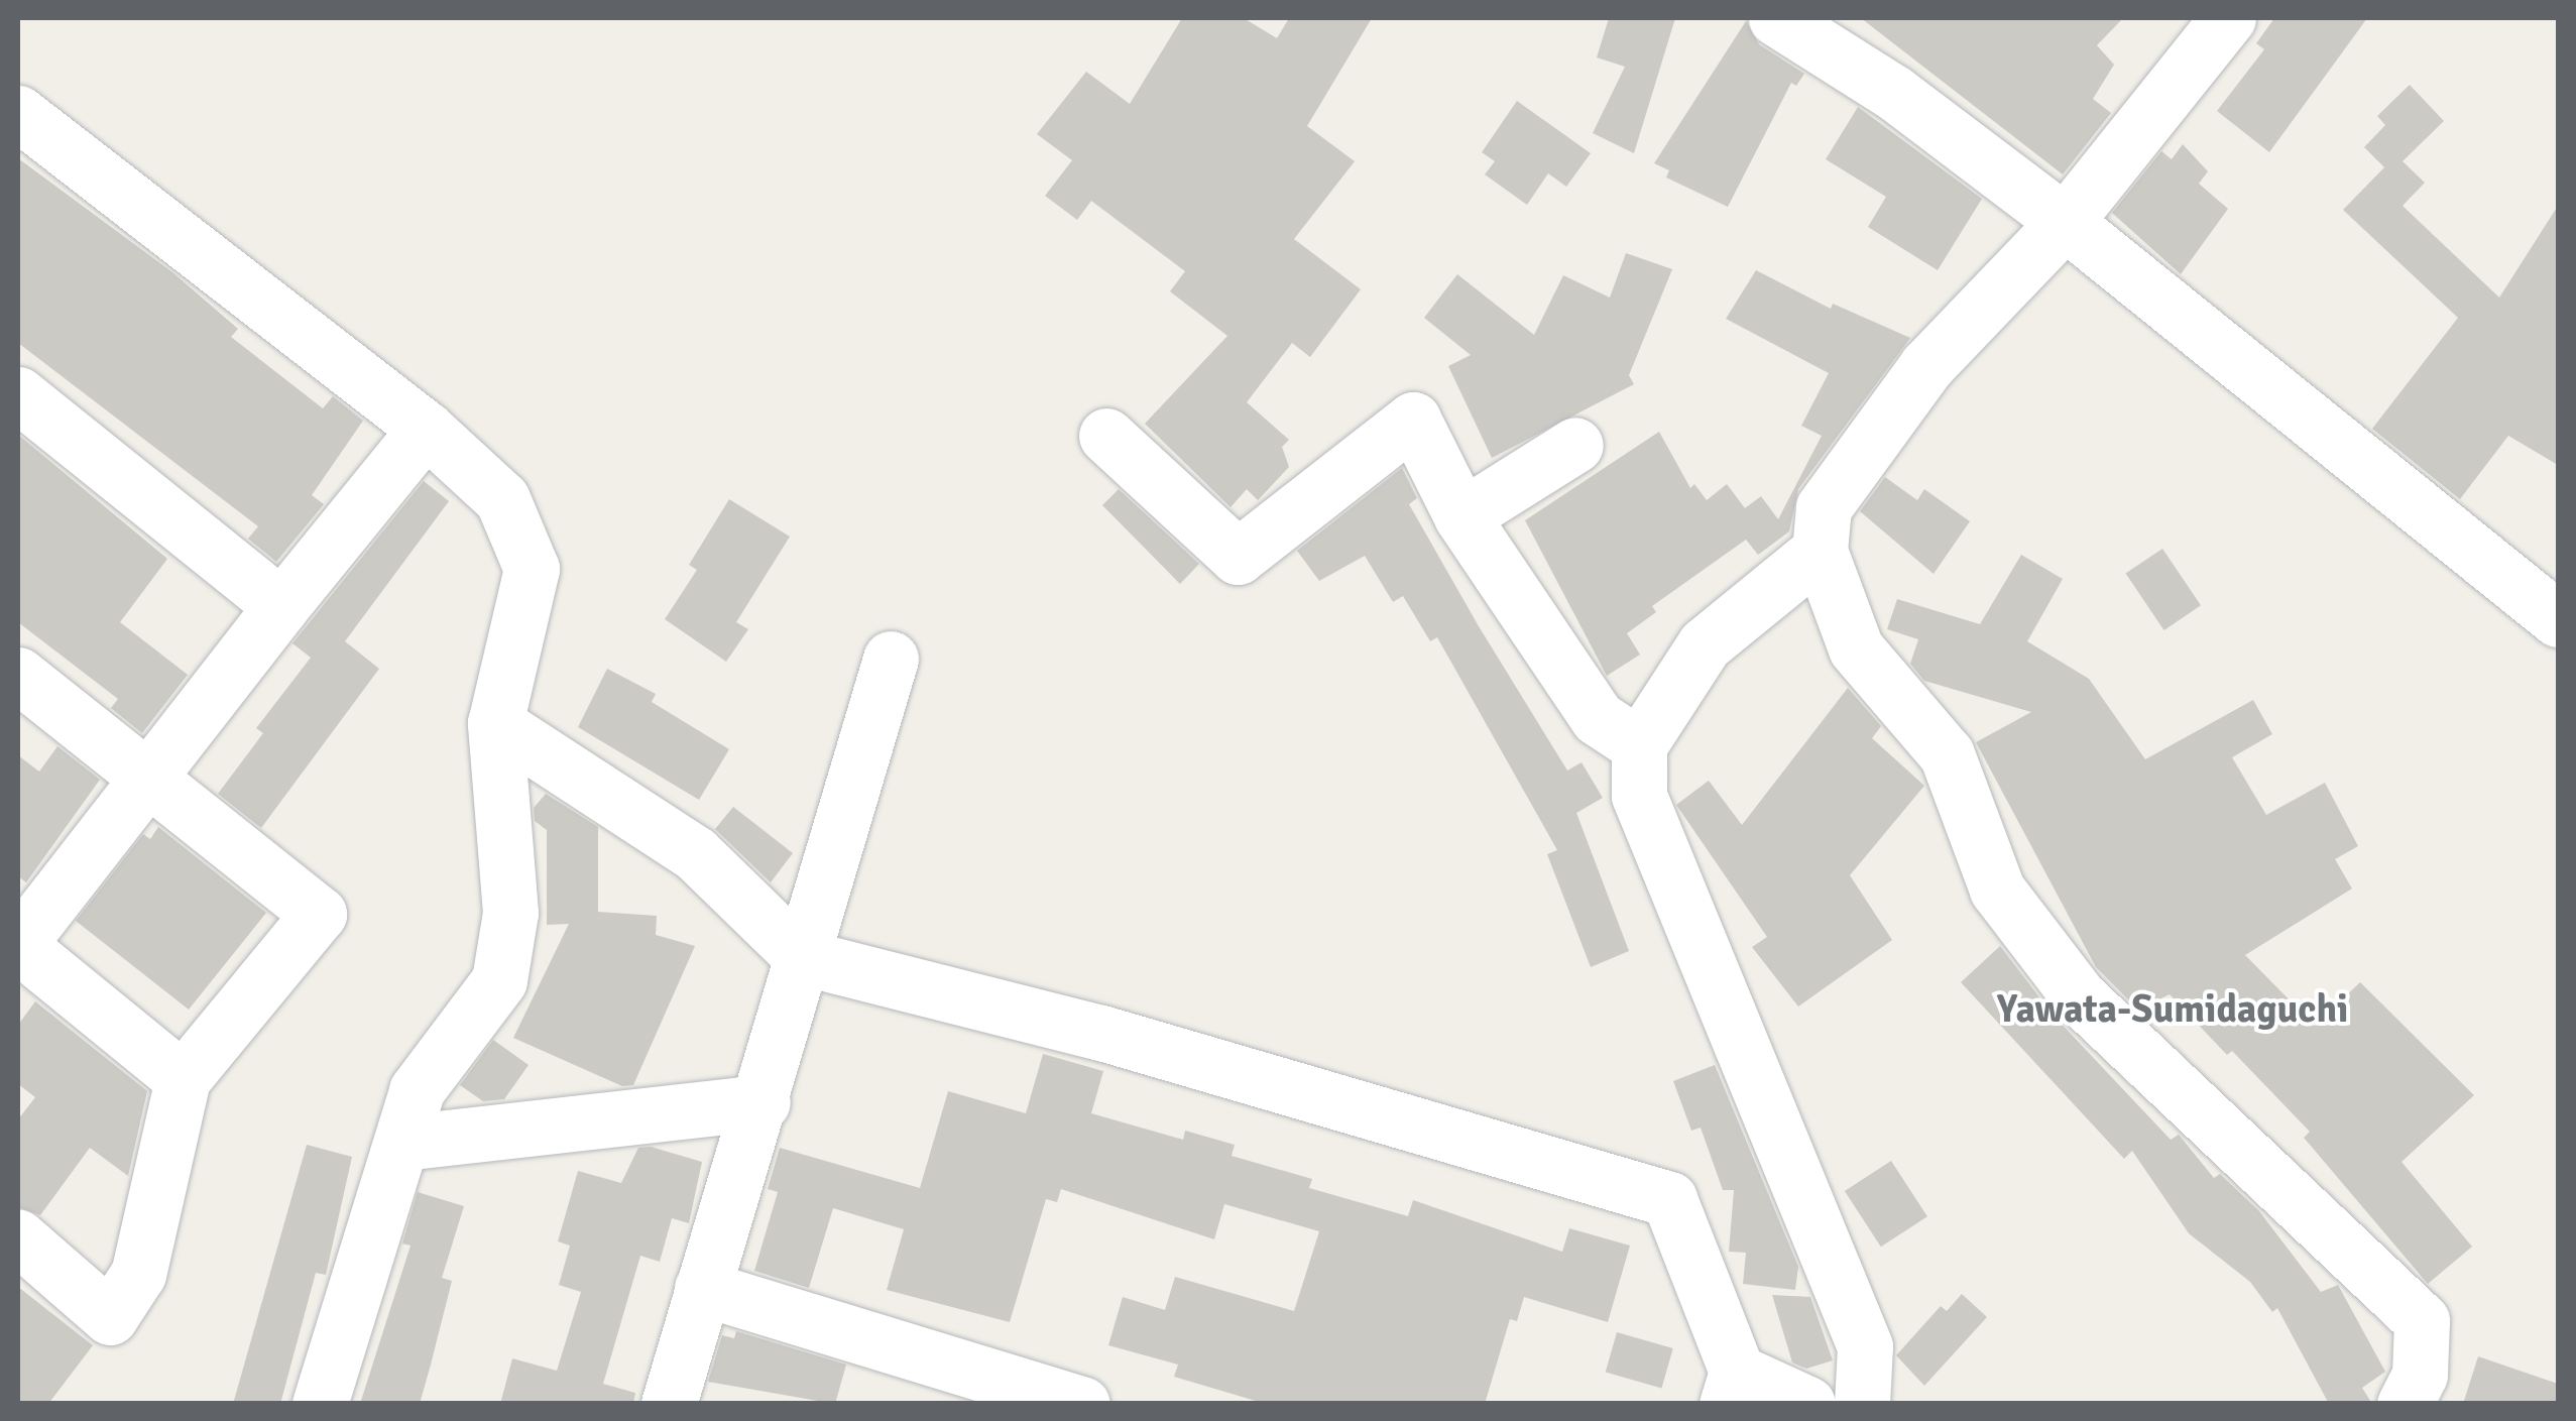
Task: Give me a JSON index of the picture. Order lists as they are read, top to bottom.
{
  "districts": ["Yawata-Sumidaguchi"]
}
